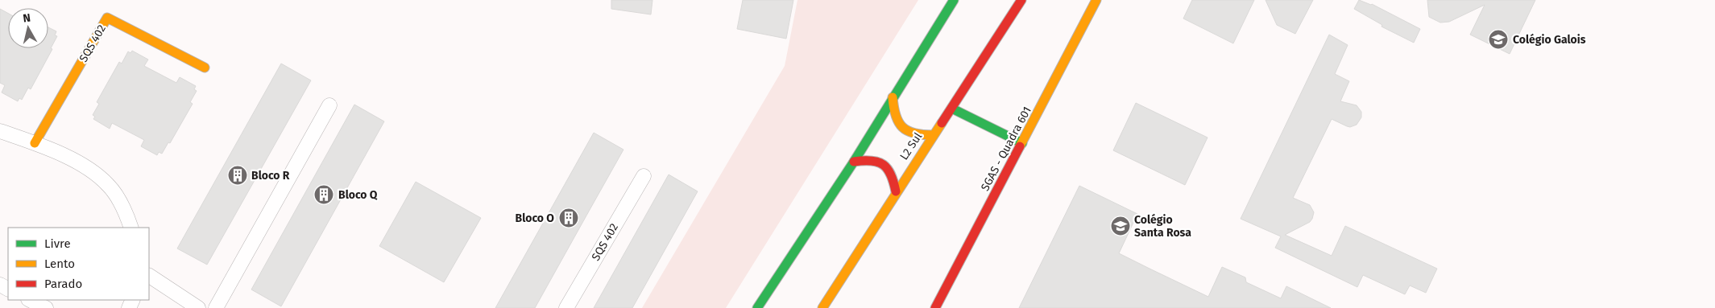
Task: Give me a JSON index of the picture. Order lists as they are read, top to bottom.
{
  "streets": {
    "main road": ["SQS 402", "L2 Sul", "SGAS - Quadra 601"]
  },
  "places": {
    "school or university": ["Colégio Galois", "Colégio Santa Rosa"],
    "building": ["Bloco R", "Bloco Q", "Bloco O"]
  },
  "legend": ["Livre", "Lento", "Parado"],
  "north": "top"
}
